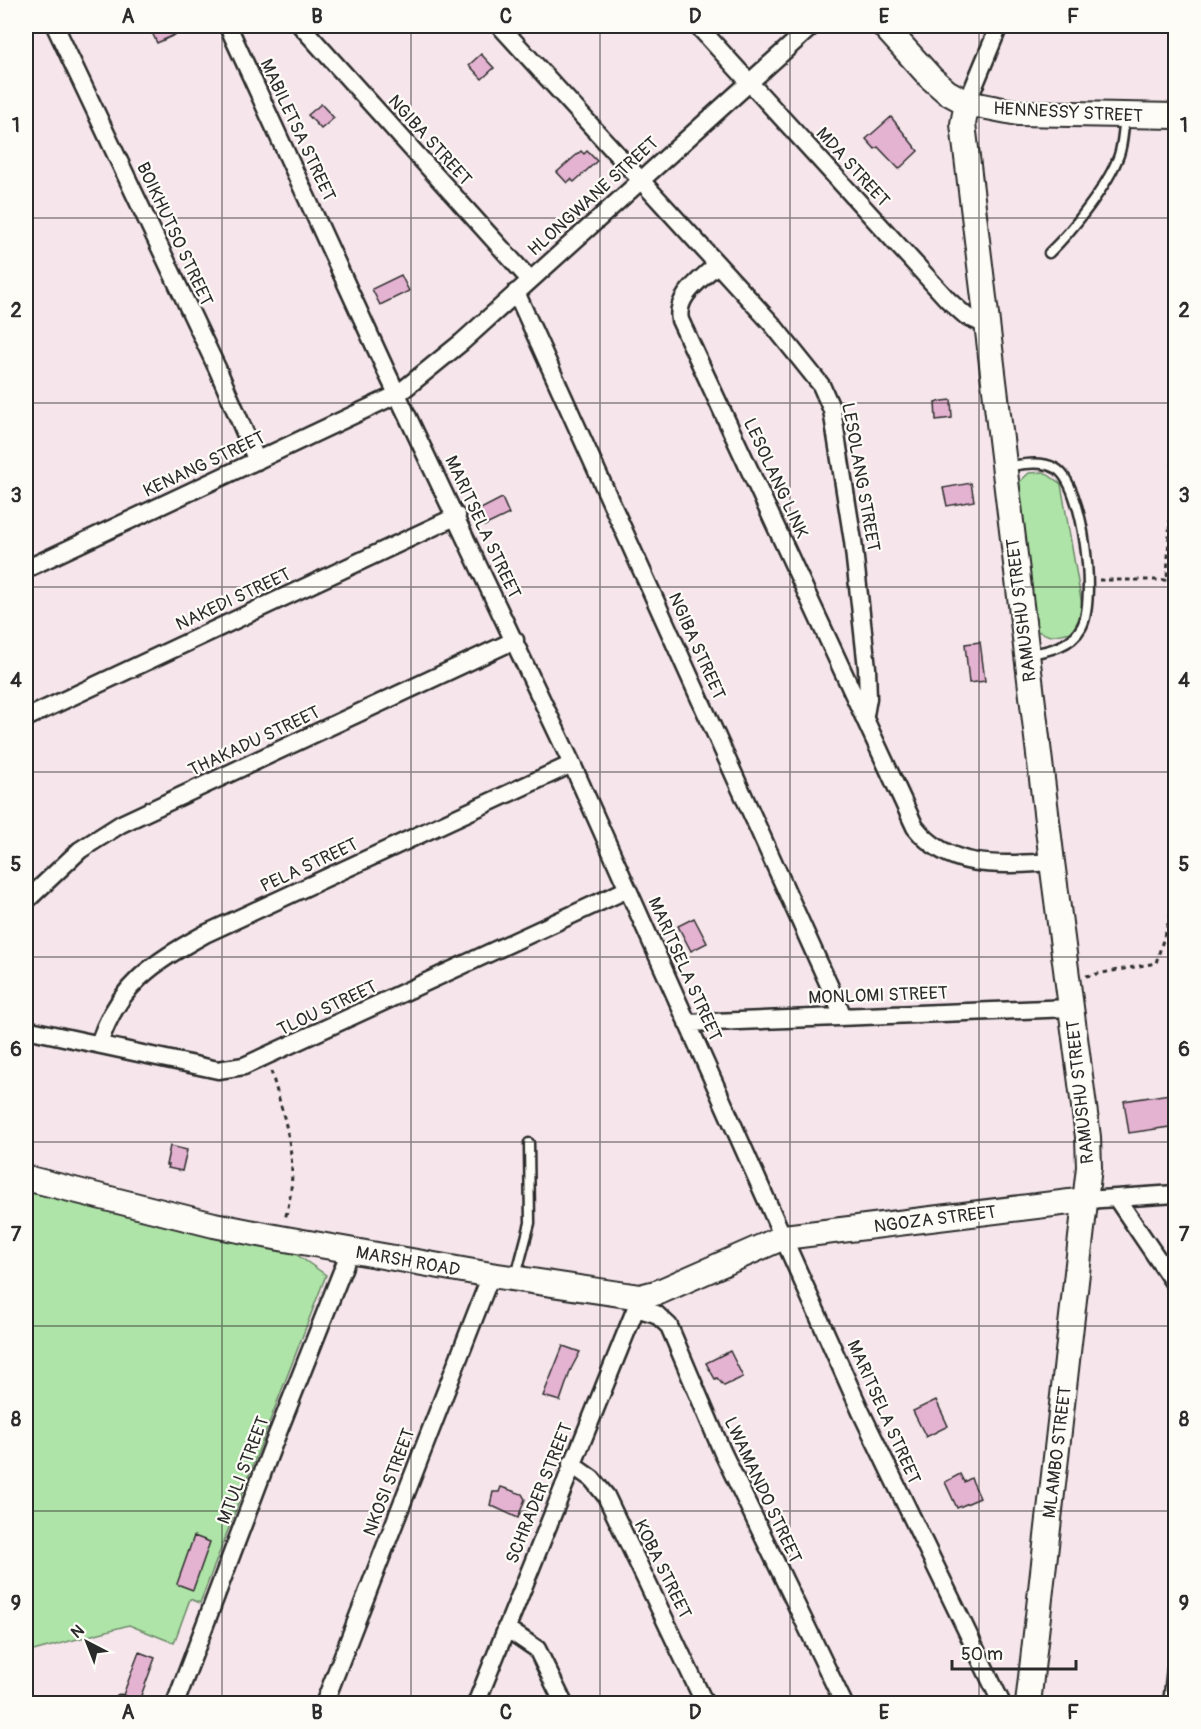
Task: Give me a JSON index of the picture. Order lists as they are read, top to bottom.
{
  "streets": {
    "street": [
      "HENNESSY STREET",
      "MABILETSA STREET",
      "NGIBA STREET",
      "MDA STREET",
      "HLONGWANE STREET",
      "BOIKHUTSO STREET",
      "KENANG STREET",
      "LESOLANG STREET",
      "LESOLANG LINK",
      "MARITSELA STREET",
      "NAKEDI STREET",
      "RAMUSHU STREET",
      "THAKADU STREET",
      "PELA STREET",
      "MONLOMI STREET",
      "TLOU STREET",
      "NGOZA STREET",
      "MARSH ROAD",
      "MLAMBO STREET",
      "MTULI STREET",
      "NKOSI STREET",
      "LWAMANDO STREET",
      "SCHRADER STREET",
      "KOBA STREET"
    ]
  },
  "crossings": [
    ["HENNESSY STREET", "RAMUSHU STREET"],
    ["MABILETSA STREET", "MARITSELA STREET"],
    ["NGIBA STREET", "HLONGWANE STREET"],
    ["NGIBA STREET", "MONLOMI STREET"],
    ["MDA STREET", "HLONGWANE STREET"],
    ["MDA STREET", "RAMUSHU STREET"],
    ["HLONGWANE STREET", "KENANG STREET"],
    ["HLONGWANE STREET", "LESOLANG STREET"],
    ["HLONGWANE STREET", "MARITSELA STREET"],
    ["BOIKHUTSO STREET", "KENANG STREET"],
    ["KENANG STREET", "MARITSELA STREET"],
    ["LESOLANG STREET", "LESOLANG LINK"],
    ["LESOLANG STREET", "RAMUSHU STREET"],
    ["MARITSELA STREET", "NAKEDI STREET"],
    ["MARITSELA STREET", "THAKADU STREET"],
    ["MARITSELA STREET", "PELA STREET"],
    ["MARITSELA STREET", "MONLOMI STREET"],
    ["MARITSELA STREET", "TLOU STREET"],
    ["MARITSELA STREET", "NGOZA STREET"],
    ["MARITSELA STREET", "MARSH ROAD"],
    ["RAMUSHU STREET", "MONLOMI STREET"],
    ["RAMUSHU STREET", "NGOZA STREET"],
    ["RAMUSHU STREET", "MLAMBO STREET"],
    ["PELA STREET", "TLOU STREET"],
    ["NGOZA STREET", "MARSH ROAD"],
    ["NGOZA STREET", "MLAMBO STREET"],
    ["MARSH ROAD", "MTULI STREET"],
    ["MARSH ROAD", "NKOSI STREET"],
    ["MARSH ROAD", "LWAMANDO STREET"],
    ["MARSH ROAD", "SCHRADER STREET"],
    ["LWAMANDO STREET", "SCHRADER STREET"],
    ["SCHRADER STREET", "KOBA STREET"]
  ],
  "scale_bar": "50 m",
  "north": "top left",
  "grid": {
    "columns": [
      "A",
      "B",
      "C",
      "D",
      "E",
      "F"
    ],
    "rows": [
      "1",
      "2",
      "3",
      "4",
      "5",
      "6",
      "7",
      "8",
      "9"
    ]
  }
}
